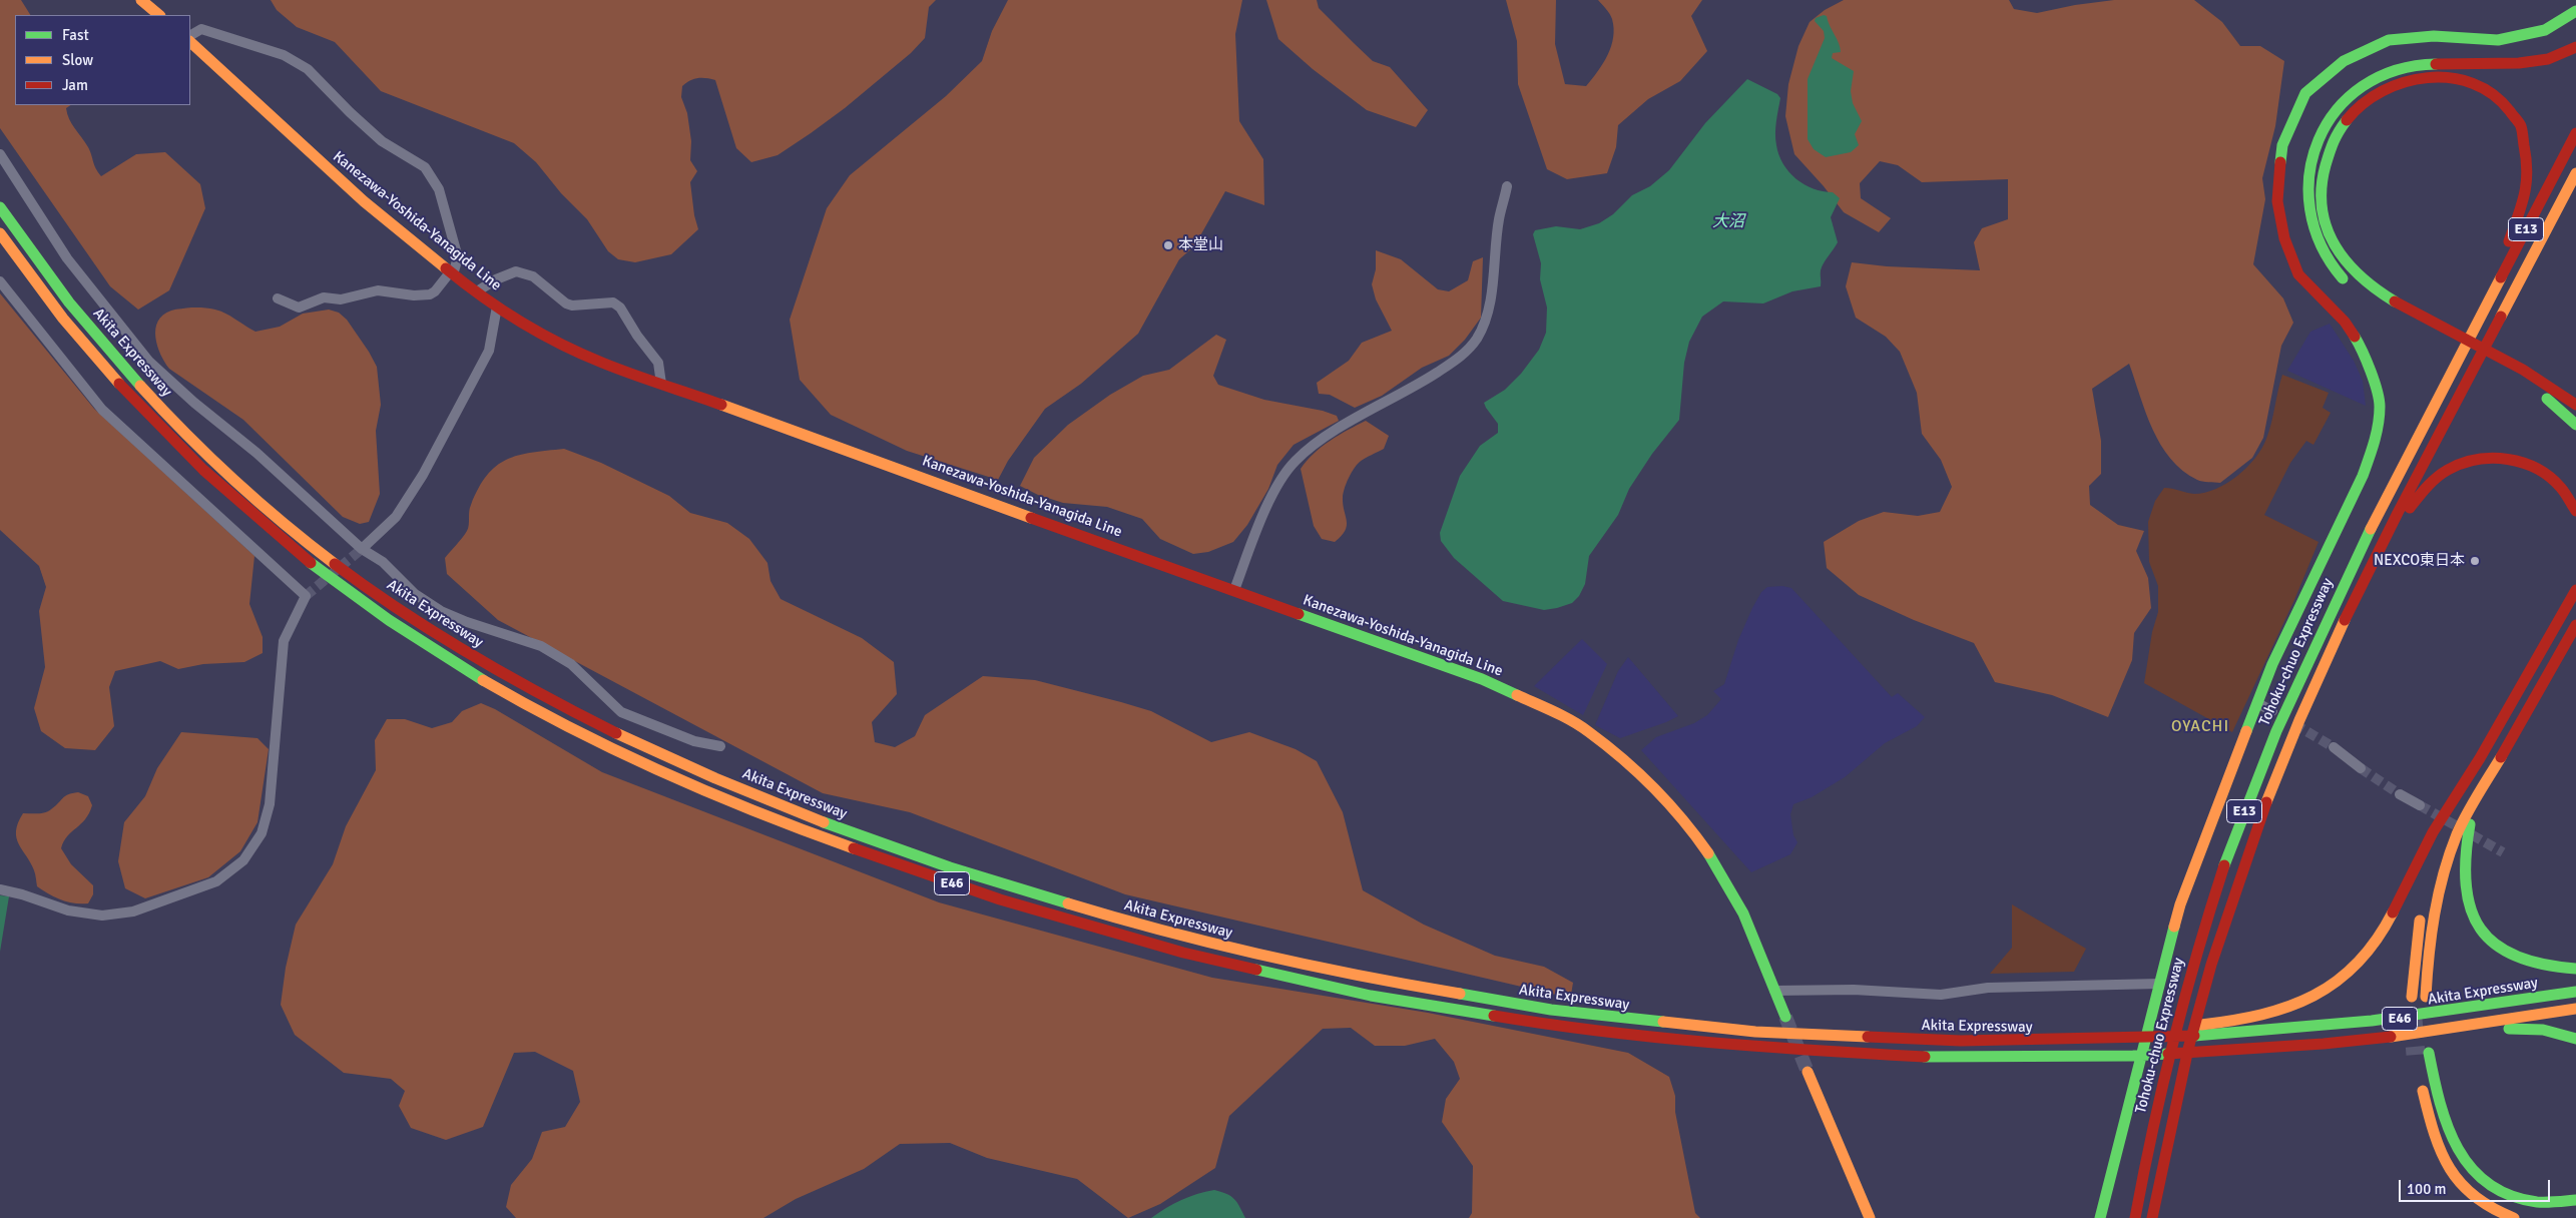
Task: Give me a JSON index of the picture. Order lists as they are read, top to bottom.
{
  "streets": {
    "main road": [
      "Kanezawa-Yoshida-Yanagida Line",
      "E13",
      "Akita Expressway",
      "Tohoku-chuo Expressway",
      "E46"
    ]
  },
  "districts": ["OYACHI"],
  "water": ["大沼"],
  "places": ["本堂山", "NEXCO東日本"],
  "legend": ["Fast", "Slow", "Jam"],
  "scale_bar": "100 m"
}
